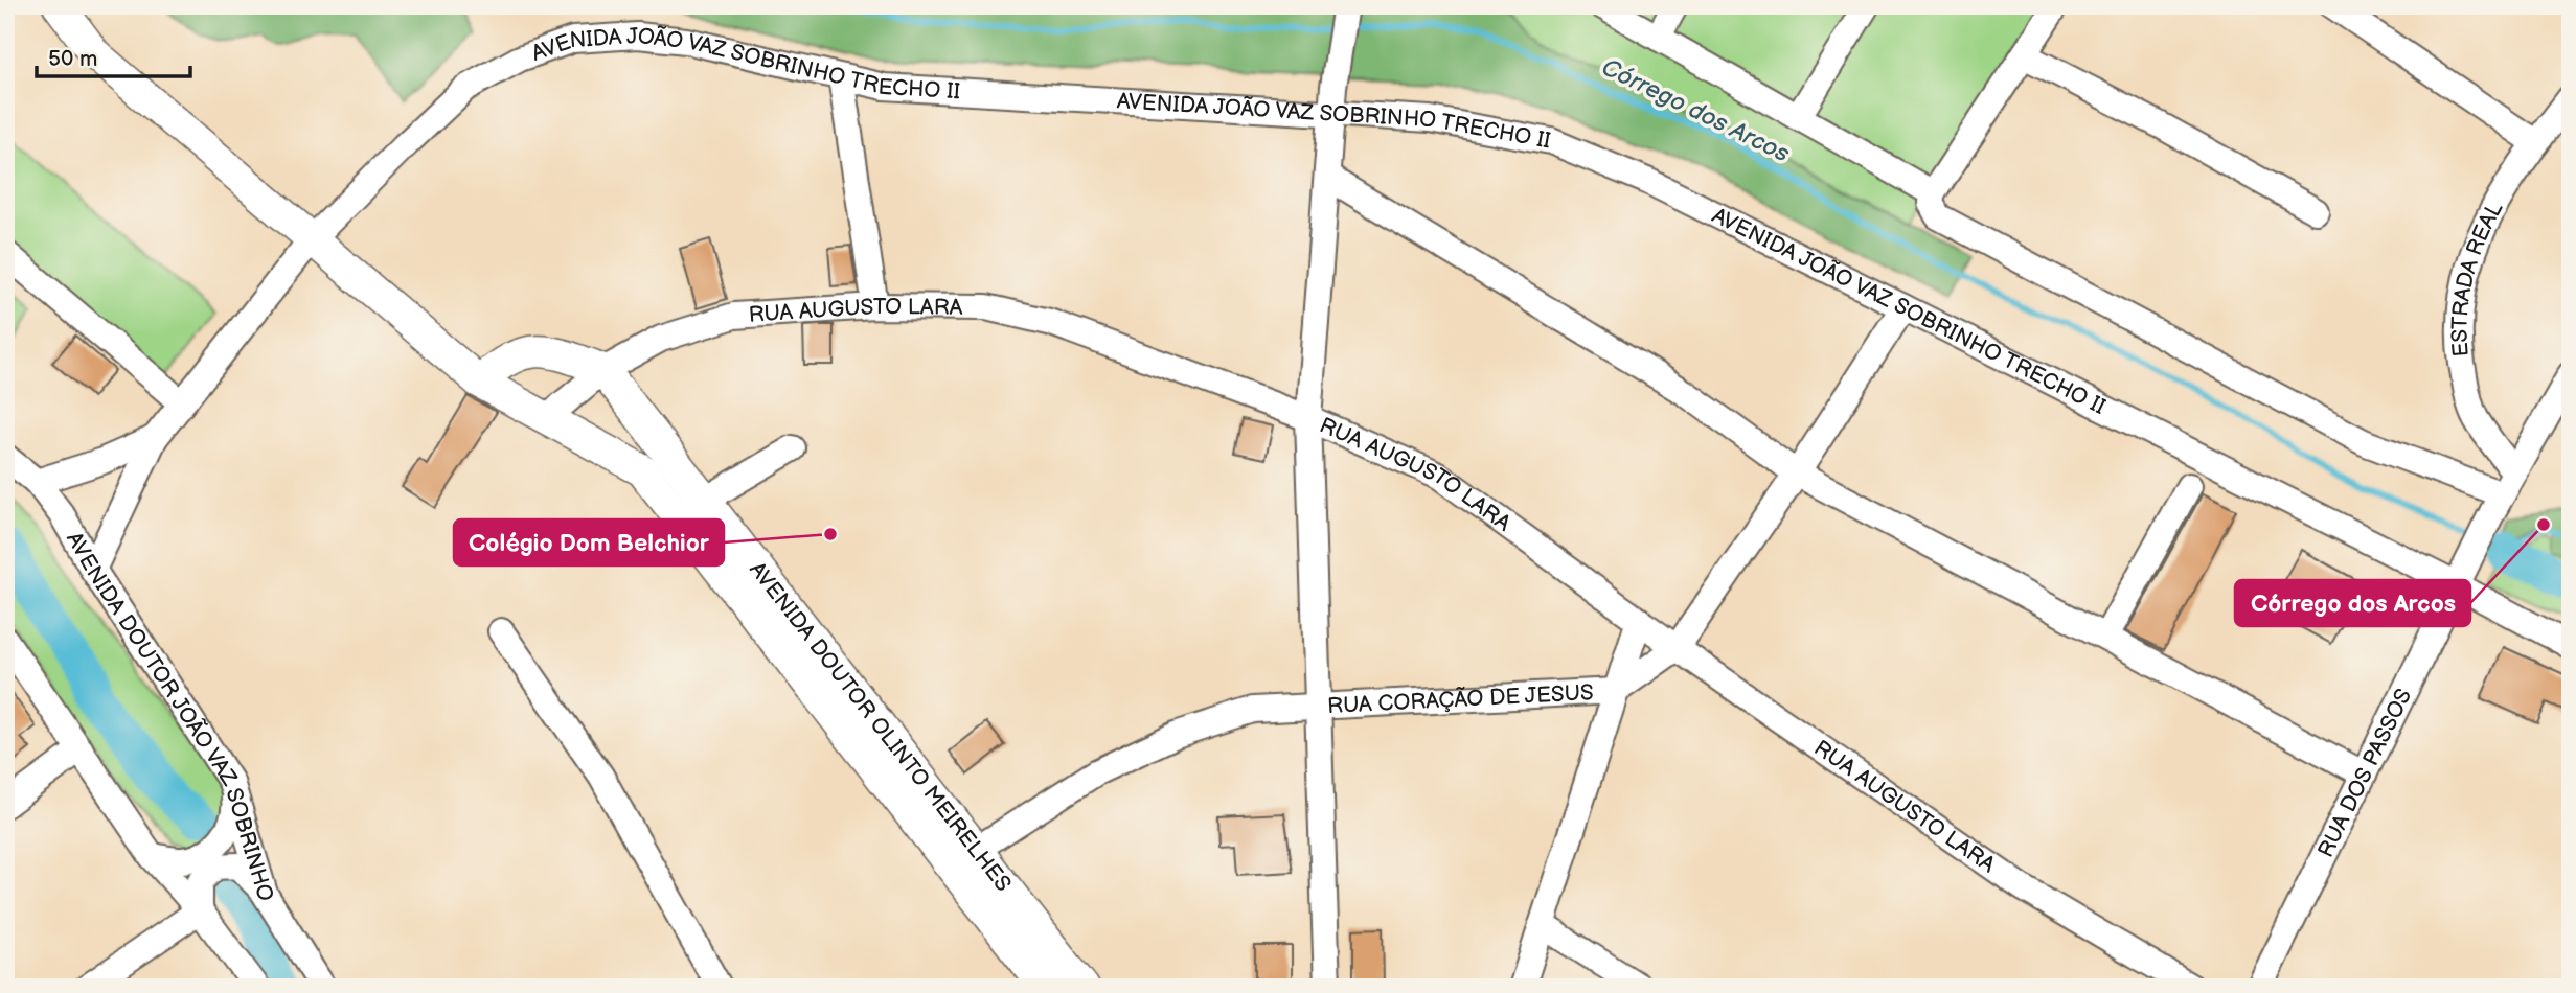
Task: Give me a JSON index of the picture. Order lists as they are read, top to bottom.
{
  "streets": {
    "main road": ["AVENIDA DOUTOR OLINTO MEIRELHES"],
    "street": [
      "AVENIDA JOÃO VAZ SOBRINHO TRECHO II",
      "ESTRADA REAL",
      "RUA AUGUSTO LARA",
      "RUA CORAÇÃO DE JESUS",
      "AVENIDA DOUTOR JOÃO VAZ SOBRINHO",
      "RUA DOS PASSOS"
    ]
  },
  "crossings": [
    ["AVENIDA JOÃO VAZ SOBRINHO TRECHO II", "RUA CORAÇÃO DE JESUS"],
    ["AVENIDA JOÃO VAZ SOBRINHO TRECHO II", "AVENIDA DOUTOR JOÃO VAZ SOBRINHO"],
    ["AVENIDA JOÃO VAZ SOBRINHO TRECHO II", "AVENIDA DOUTOR OLINTO MEIRELHES"],
    ["AVENIDA JOÃO VAZ SOBRINHO TRECHO II", "RUA DOS PASSOS"],
    ["ESTRADA REAL", "RUA DOS PASSOS"],
    ["RUA AUGUSTO LARA", "RUA CORAÇÃO DE JESUS"],
    ["RUA AUGUSTO LARA", "AVENIDA DOUTOR OLINTO MEIRELHES"],
    ["RUA CORAÇÃO DE JESUS", "AVENIDA DOUTOR OLINTO MEIRELHES"]
  ],
  "water": ["Córrego dos Arcos"],
  "places": ["Córrego dos Arcos", "Colégio Dom Belchior"],
  "scale_bar": "50 m"
}
